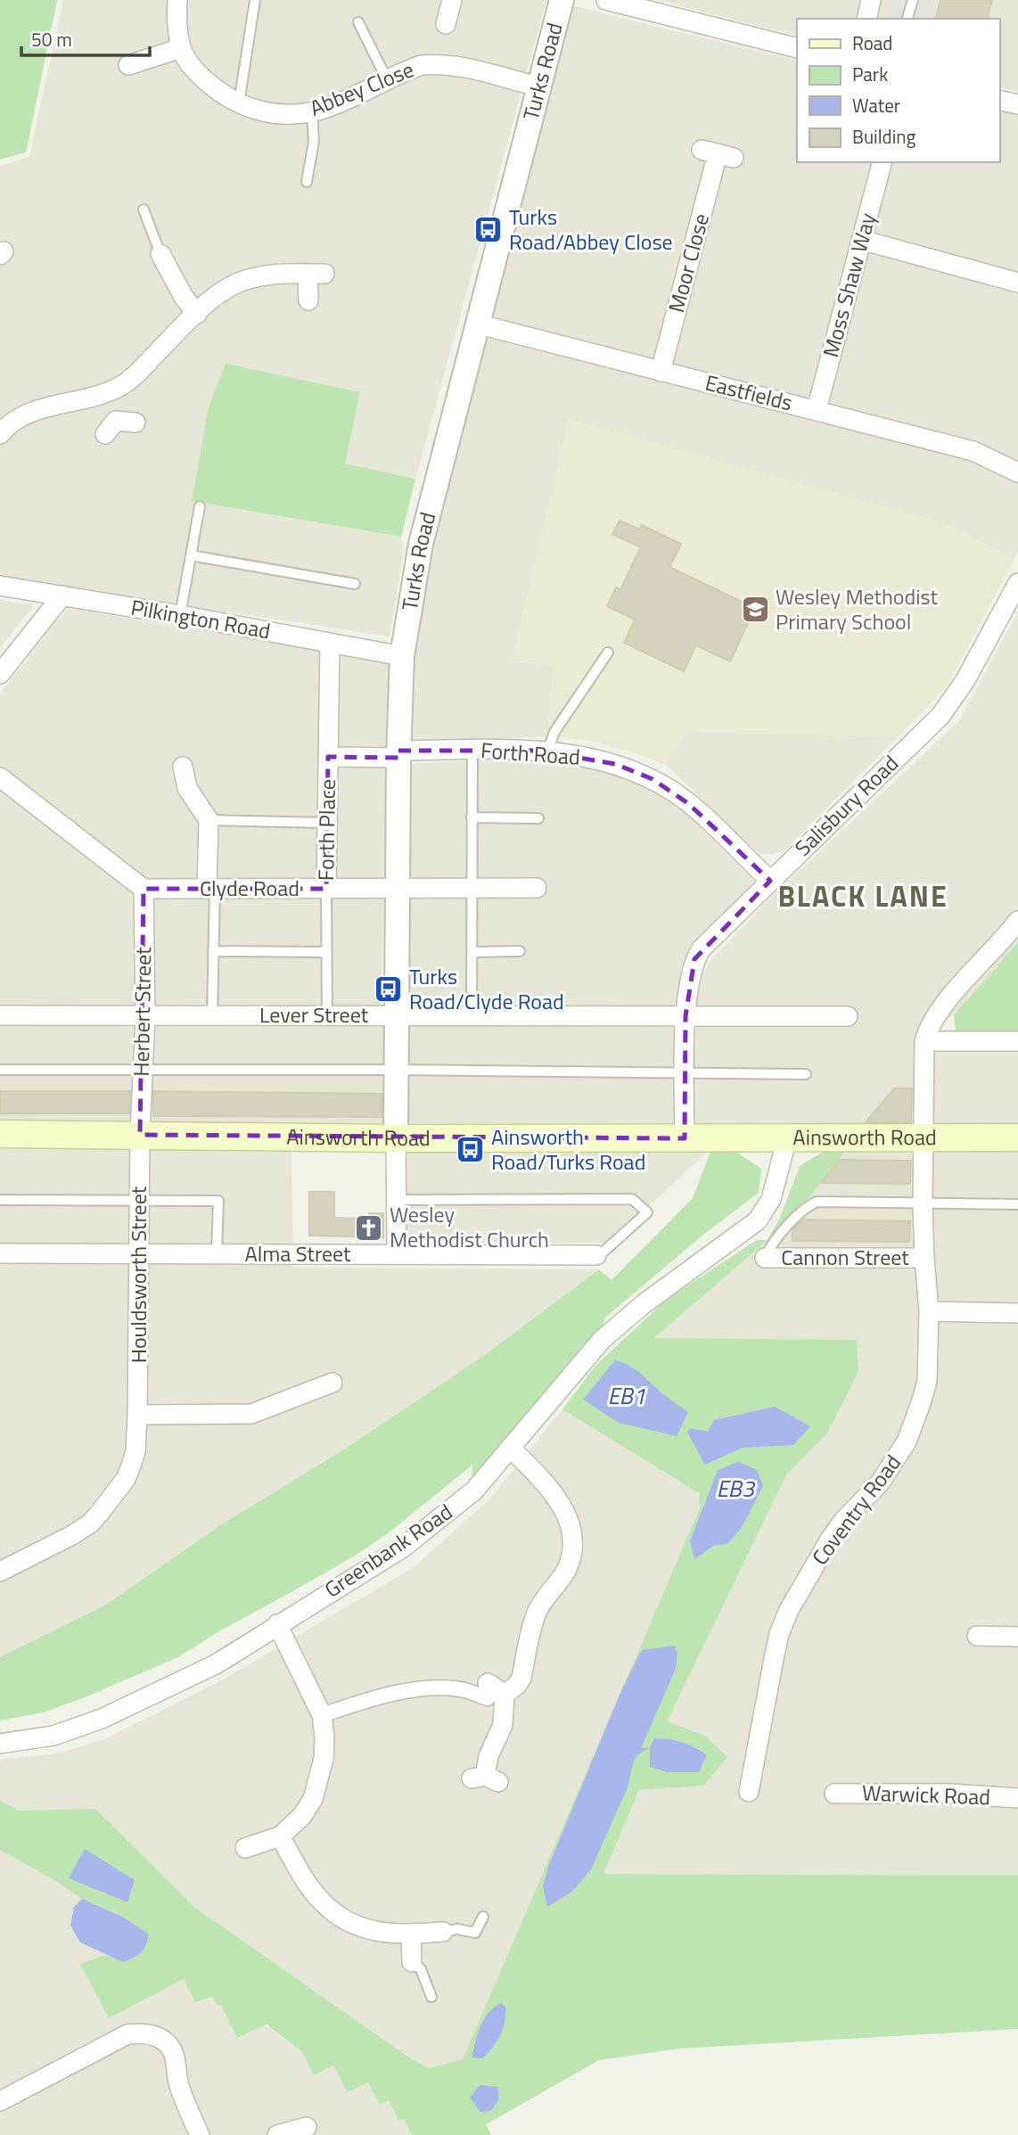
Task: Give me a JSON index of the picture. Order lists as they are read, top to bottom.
{
  "streets": {
    "main road": ["Ainsworth Road"],
    "street": [
      "Turks Road",
      "Abbey Close",
      "Moor Close",
      "Moss Shaw Way",
      "Eastfields",
      "Pilkington Road",
      "Forth Road",
      "Salisbury Road",
      "Forth Place",
      "Clyde Road",
      "Herbert Street",
      "Lever Street",
      "Alma Street",
      "Cannon Street",
      "Houldsworth Street",
      "Coventry Road",
      "Greenbank Road",
      "Warwick Road"
    ]
  },
  "crossings": [
    ["Turks Road", "Abbey Close"],
    ["Turks Road", "Eastfields"],
    ["Turks Road", "Pilkington Road"],
    ["Turks Road", "Forth Road"],
    ["Turks Road", "Clyde Road"],
    ["Turks Road", "Lever Street"],
    ["Turks Road", "Ainsworth Road"],
    ["Moor Close", "Eastfields"],
    ["Moss Shaw Way", "Eastfields"],
    ["Pilkington Road", "Forth Place"],
    ["Forth Road", "Salisbury Road"],
    ["Forth Road", "Forth Place"],
    ["Salisbury Road", "Lever Street"],
    ["Salisbury Road", "Ainsworth Road"],
    ["Forth Place", "Clyde Road"],
    ["Forth Place", "Lever Street"],
    ["Clyde Road", "Herbert Street"],
    ["Herbert Street", "Lever Street"],
    ["Herbert Street", "Ainsworth Road"],
    ["Herbert Street", "Houldsworth Street"],
    ["Ainsworth Road", "Houldsworth Street"],
    ["Ainsworth Road", "Coventry Road"],
    ["Ainsworth Road", "Greenbank Road"],
    ["Alma Street", "Houldsworth Street"],
    ["Cannon Street", "Coventry Road"]
  ],
  "districts": ["BLACK LANE"],
  "water": ["EB1", "EB3"],
  "places": {
    "bus stop": ["Turks Road/Abbey Close", "Turks Road/Clyde Road", "Ainsworth Road/Turks Road"],
    "school or university": ["Wesley Methodist Primary School"],
    "church": ["Wesley Methodist Church"]
  },
  "legend": [
    "Road",
    "Park",
    "Water",
    "Building"
  ],
  "scale_bar": "50 m"
}
